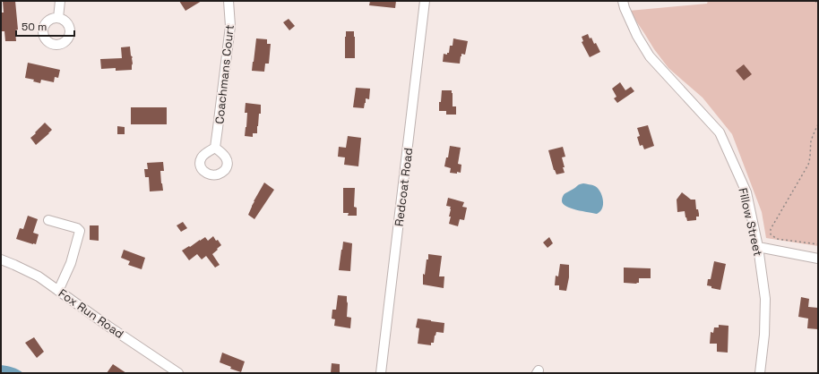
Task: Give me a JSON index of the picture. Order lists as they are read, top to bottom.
{
  "streets": {
    "street": [
      "Coachmans Court",
      "Redcoat Road",
      "Fillow Street",
      "Fox Run Road"
    ]
  },
  "scale_bar": "50 m"
}
